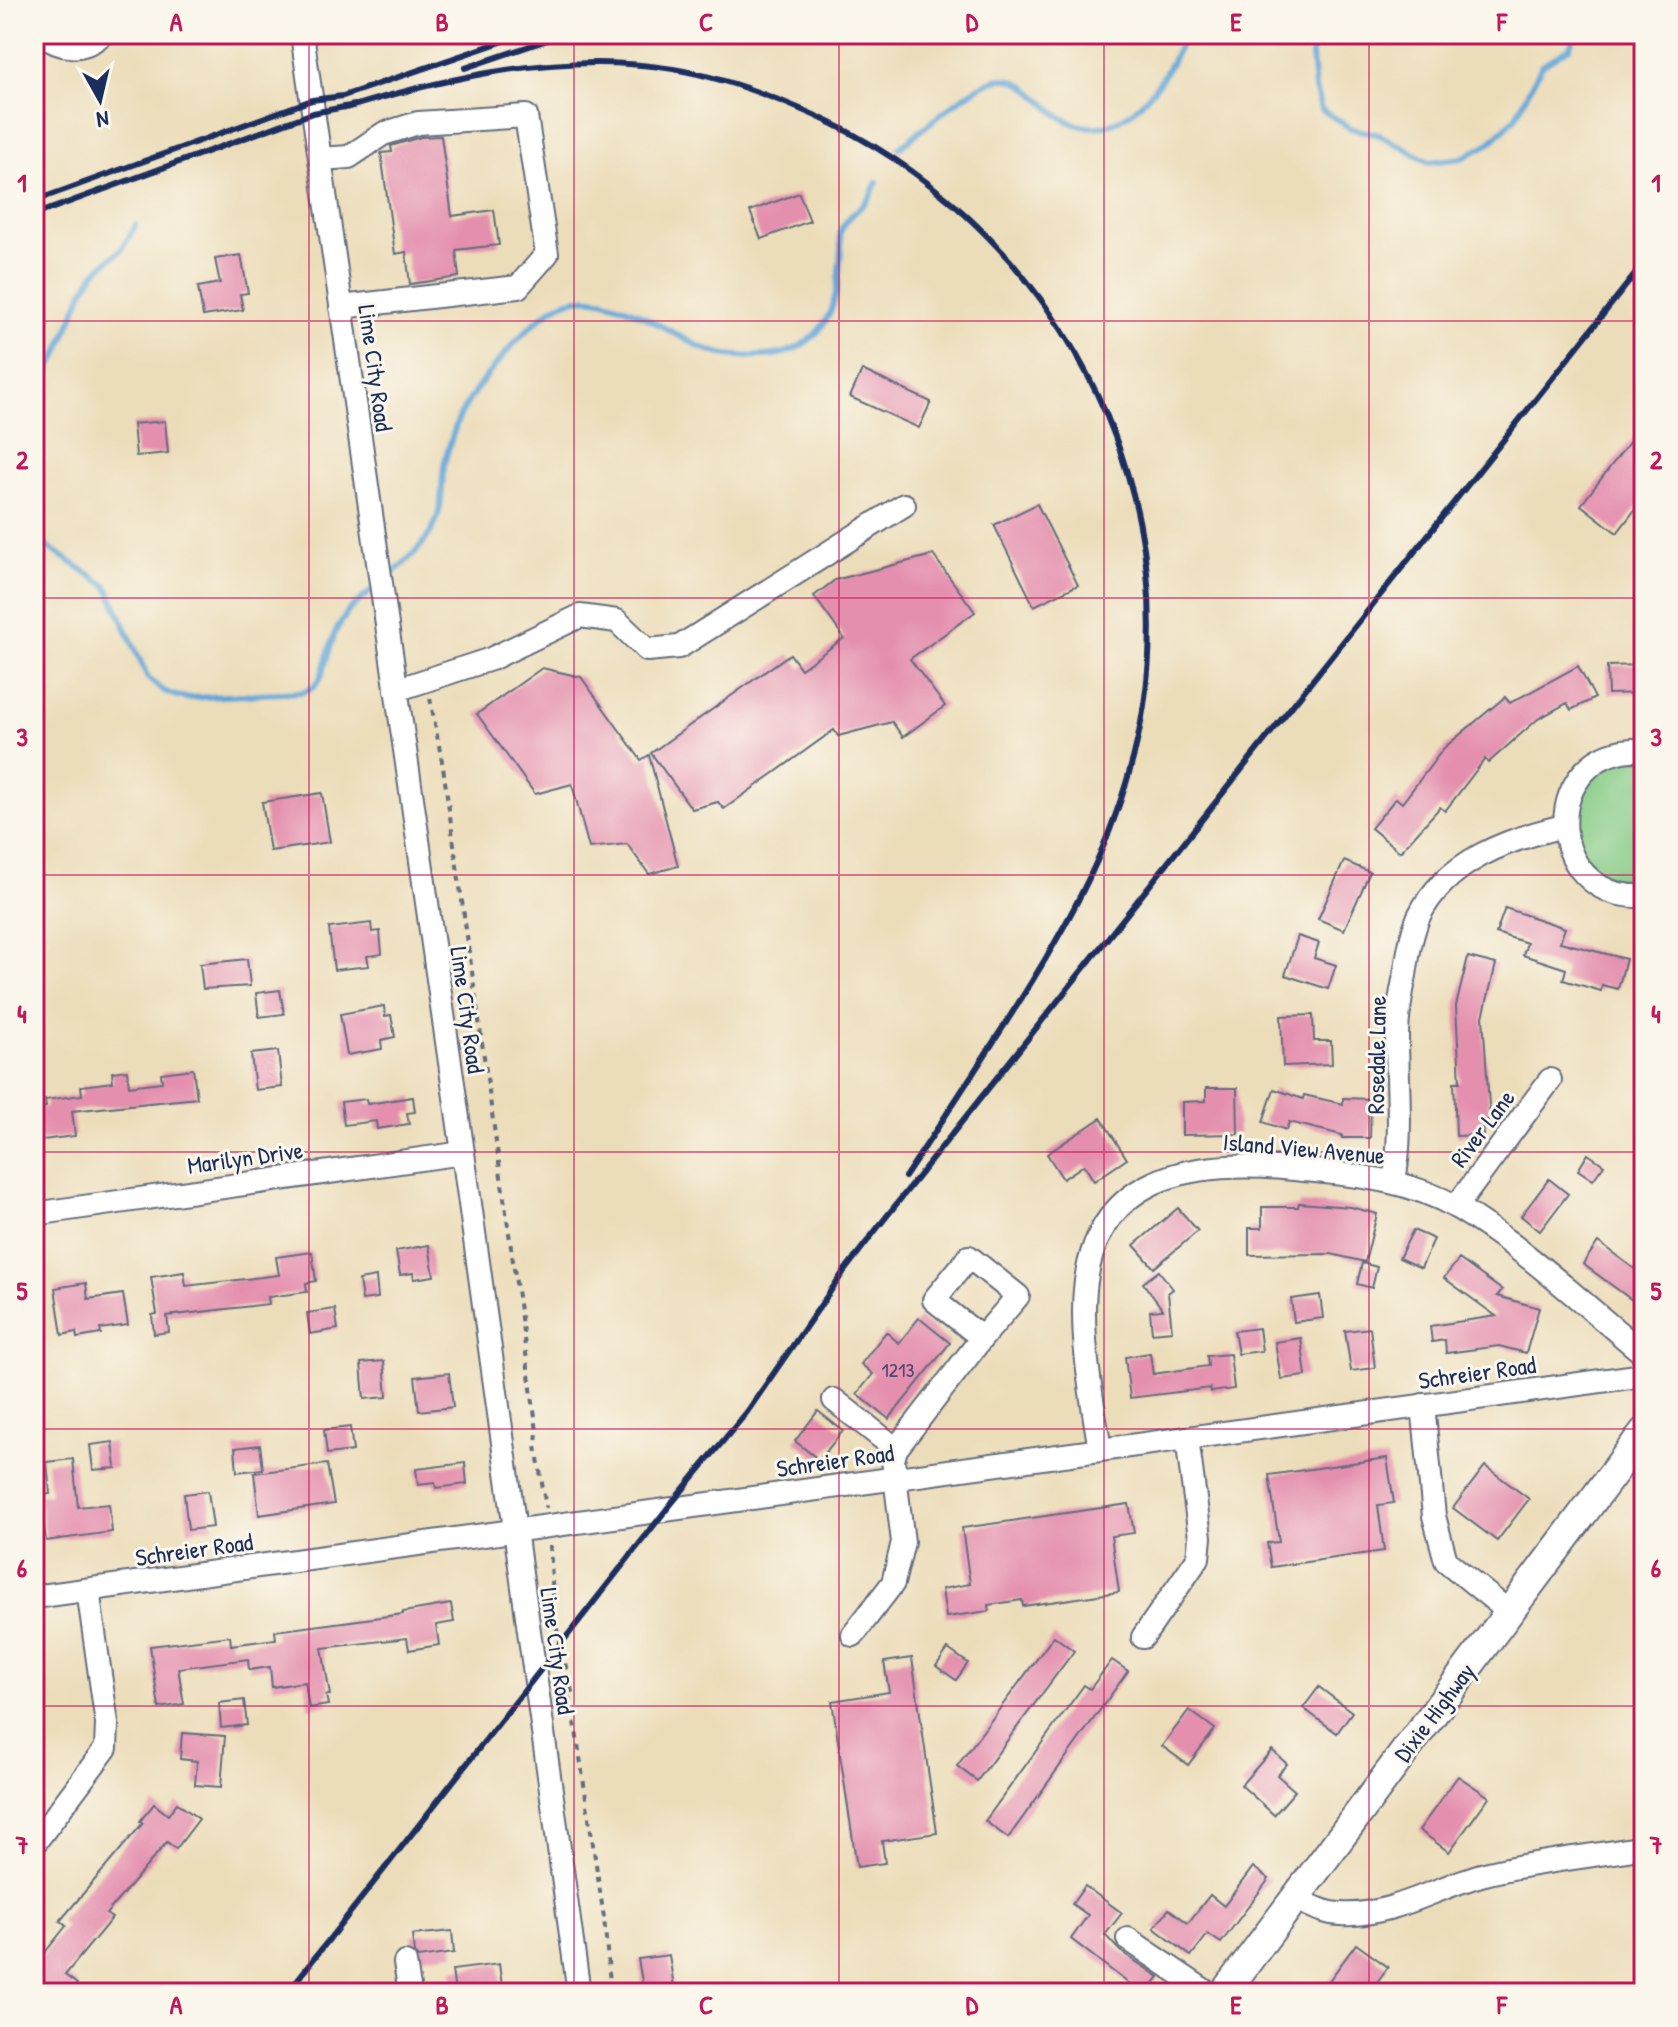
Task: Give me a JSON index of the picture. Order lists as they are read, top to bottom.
{
  "streets": {
    "main road": ["Dixie Highway"],
    "street": [
      "Lime City Road",
      "Rosedale Lane",
      "River Lane",
      "Island View Avenue",
      "Marilyn Drive",
      "Schreier Road"
    ]
  },
  "crossings": [
    ["Lime City Road", "Marilyn Drive"],
    ["Lime City Road", "Schreier Road"],
    ["Rosedale Lane", "Island View Avenue"],
    ["River Lane", "Island View Avenue"],
    ["Island View Avenue", "Schreier Road"]
  ],
  "house_numbers": ["1213"],
  "north": "bottom",
  "grid": {
    "columns": [
      "A",
      "B",
      "C",
      "D",
      "E",
      "F"
    ],
    "rows": [
      "1",
      "2",
      "3",
      "4",
      "5",
      "6",
      "7"
    ]
  }
}
